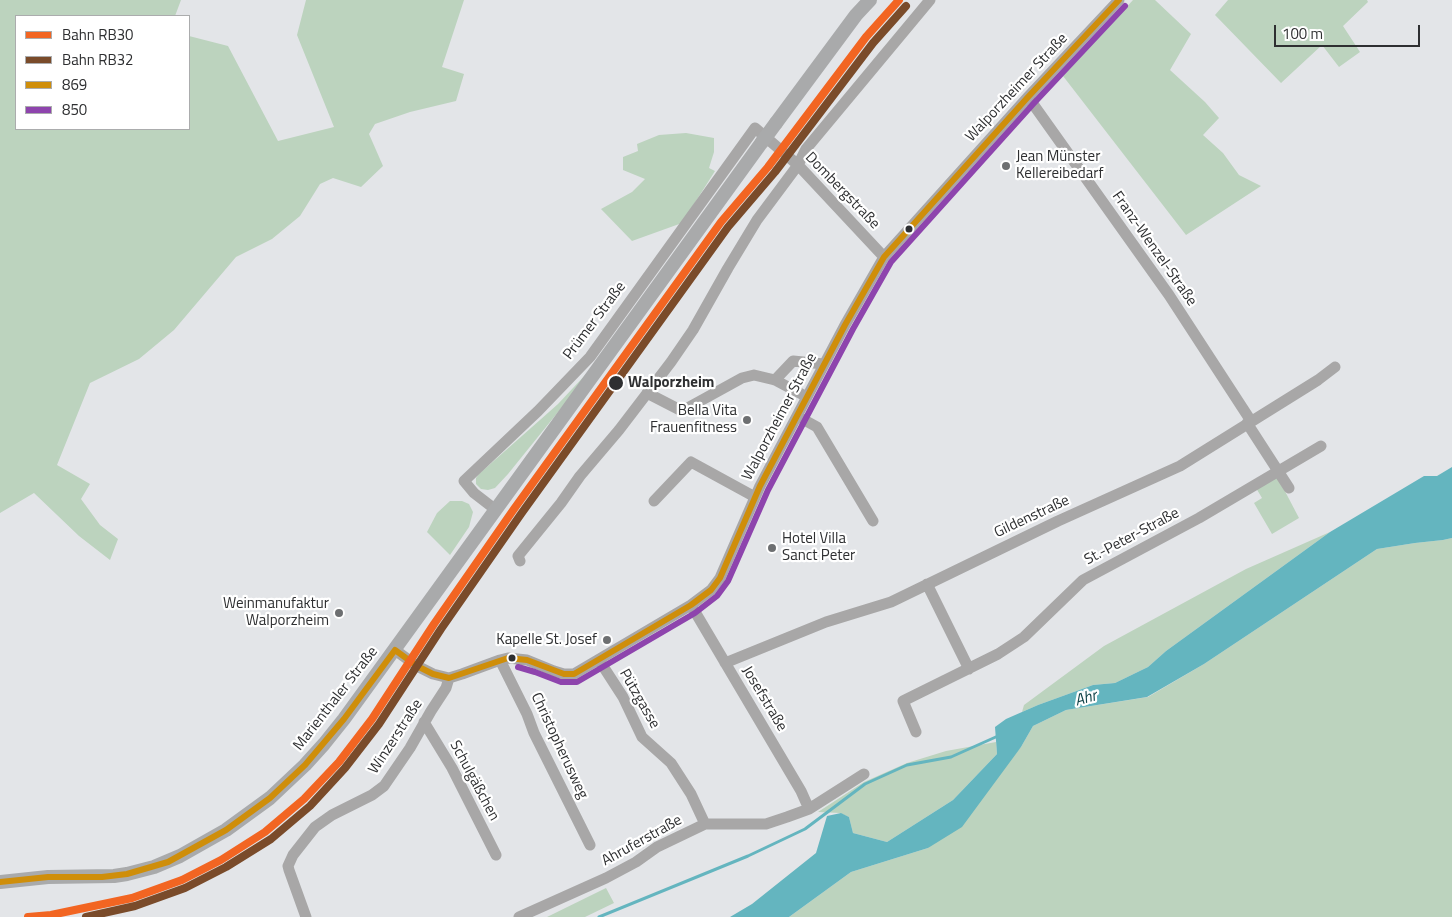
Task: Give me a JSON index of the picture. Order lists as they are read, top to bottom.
{
  "streets": {
    "main road": ["Marienthaler Straße"],
    "street": [
      "Walporzheimer Straße",
      "Dombergstraße",
      "Franz-Wenzel-Straße",
      "Prümer Straße",
      "Gildenstraße",
      "St.-Peter-Straße",
      "Pützgasse",
      "Josefstraße",
      "Winzerstraße",
      "Christopherusweg",
      "Schulgäßchen",
      "Ahruferstraße"
    ]
  },
  "crossings": [
    ["Walporzheimer Straße", "Dombergstraße"],
    ["Walporzheimer Straße", "Franz-Wenzel-Straße"],
    ["Walporzheimer Straße", "Pützgasse"],
    ["Walporzheimer Straße", "Josefstraße"],
    ["Walporzheimer Straße", "Winzerstraße"],
    ["Walporzheimer Straße", "Christopherusweg"],
    ["Dombergstraße", "Prümer Straße"],
    ["Franz-Wenzel-Straße", "Gildenstraße"],
    ["Franz-Wenzel-Straße", "St.-Peter-Straße"],
    ["Prümer Straße", "Marienthaler Straße"],
    ["Gildenstraße", "Josefstraße"],
    ["Pützgasse", "Ahruferstraße"],
    ["Josefstraße", "Ahruferstraße"],
    ["Winzerstraße", "Schulgäßchen"]
  ],
  "water": ["Ahr"],
  "places": [
    "Jean Münster Kellereibedarf",
    "Walporzheim",
    "Bella Vita Frauenfitness",
    "Hotel Villa Sanct Peter",
    "Weinmanufaktur Walporzheim",
    "Kapelle St. Josef"
  ],
  "lines": [
    "rail line RB30",
    "transit line 869",
    "rail line RB32",
    "transit line 850"
  ],
  "legend": [
    "Bahn RB30",
    "Bahn RB32",
    "869",
    "850"
  ],
  "scale_bar": "100 m"
}
